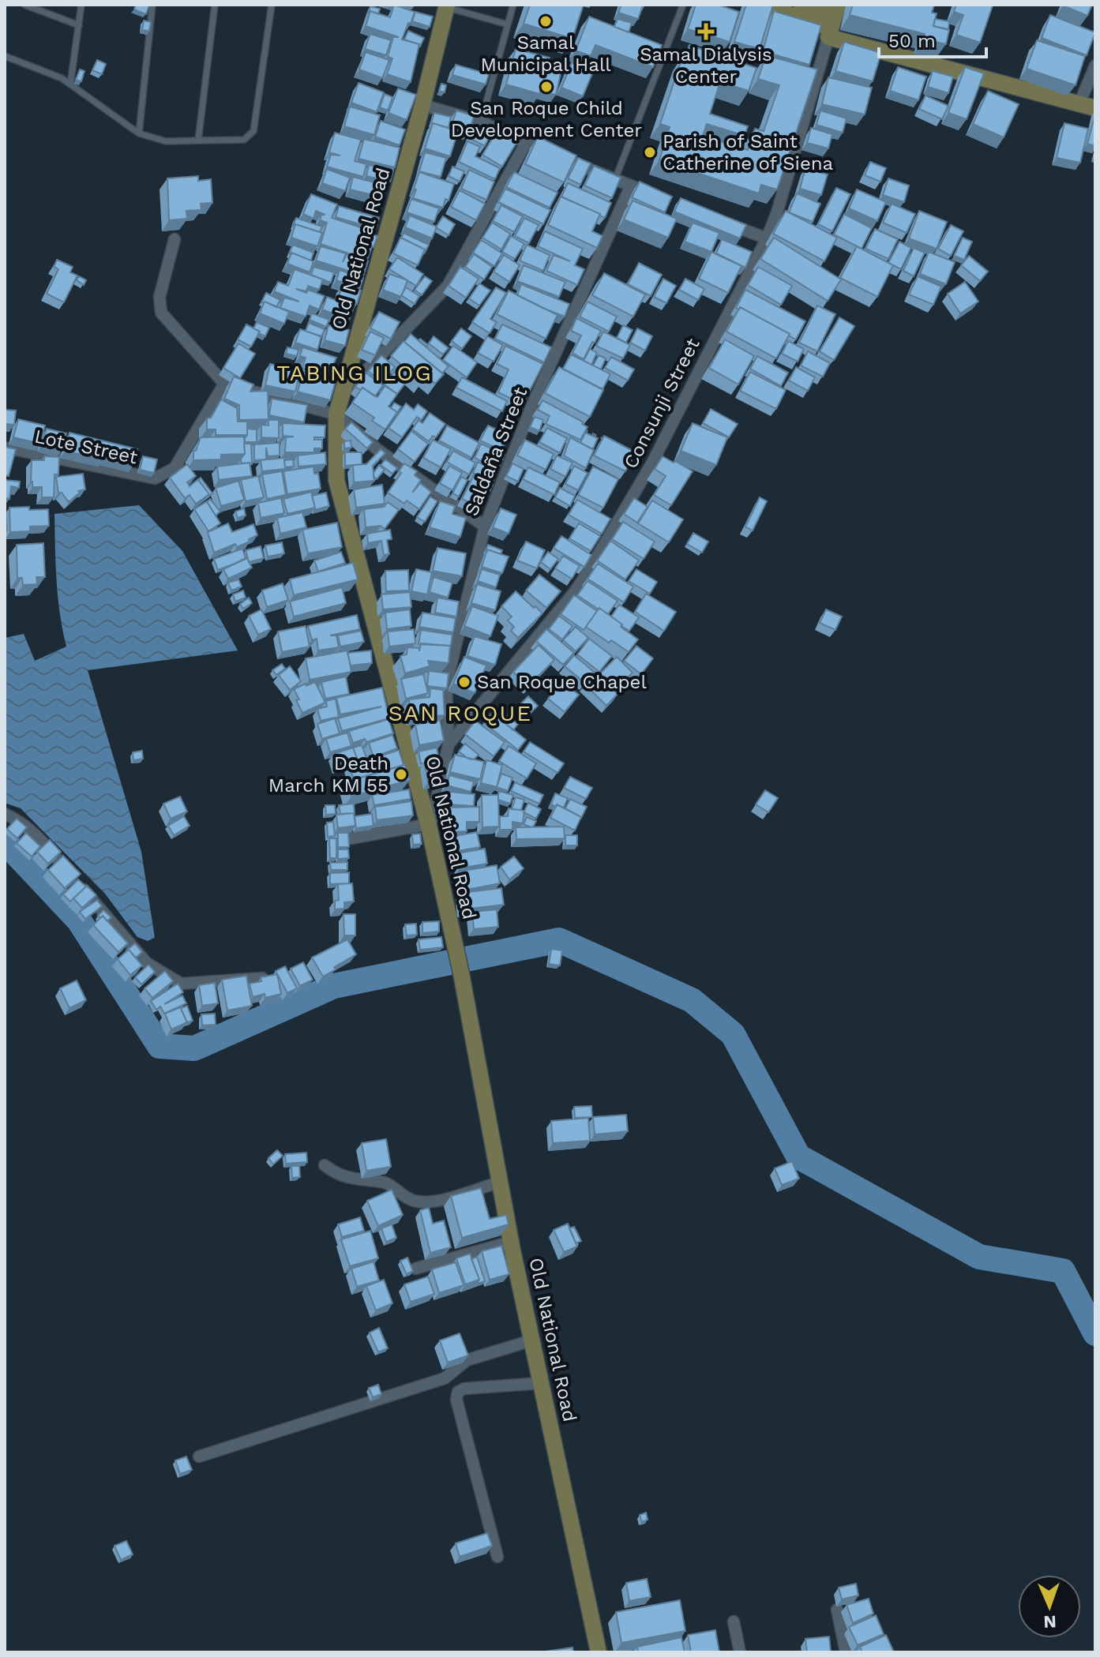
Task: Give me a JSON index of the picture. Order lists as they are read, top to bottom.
{
  "streets": {
    "main road": ["Old National Road"],
    "street": ["Consunji Street", "Lote Street", "Saldaña Street"]
  },
  "crossings": [
    ["Consunji Street", "Saldaña Street"]
  ],
  "districts": ["TABING ILOG", "SAN ROQUE"],
  "places": {
    "other": [
      "Samal Municipal Hall",
      "San Roque Child Development Center",
      "Parish of Saint Catherine of Siena",
      "San Roque Chapel",
      "Death March KM 55"
    ],
    "health": ["Samal Dialysis Center"]
  },
  "scale_bar": "50 m",
  "north": "bottom"
}
